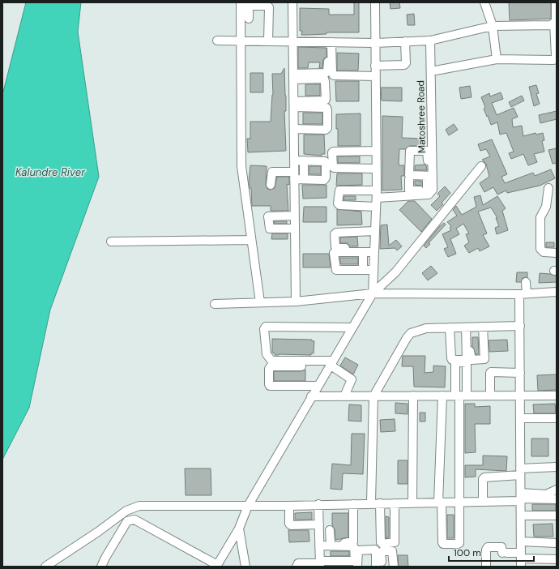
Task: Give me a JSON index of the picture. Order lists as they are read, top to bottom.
{
  "streets": {
    "street": ["Matoshree Road"]
  },
  "water": ["Kalundre River"],
  "scale_bar": "100 m"
}
